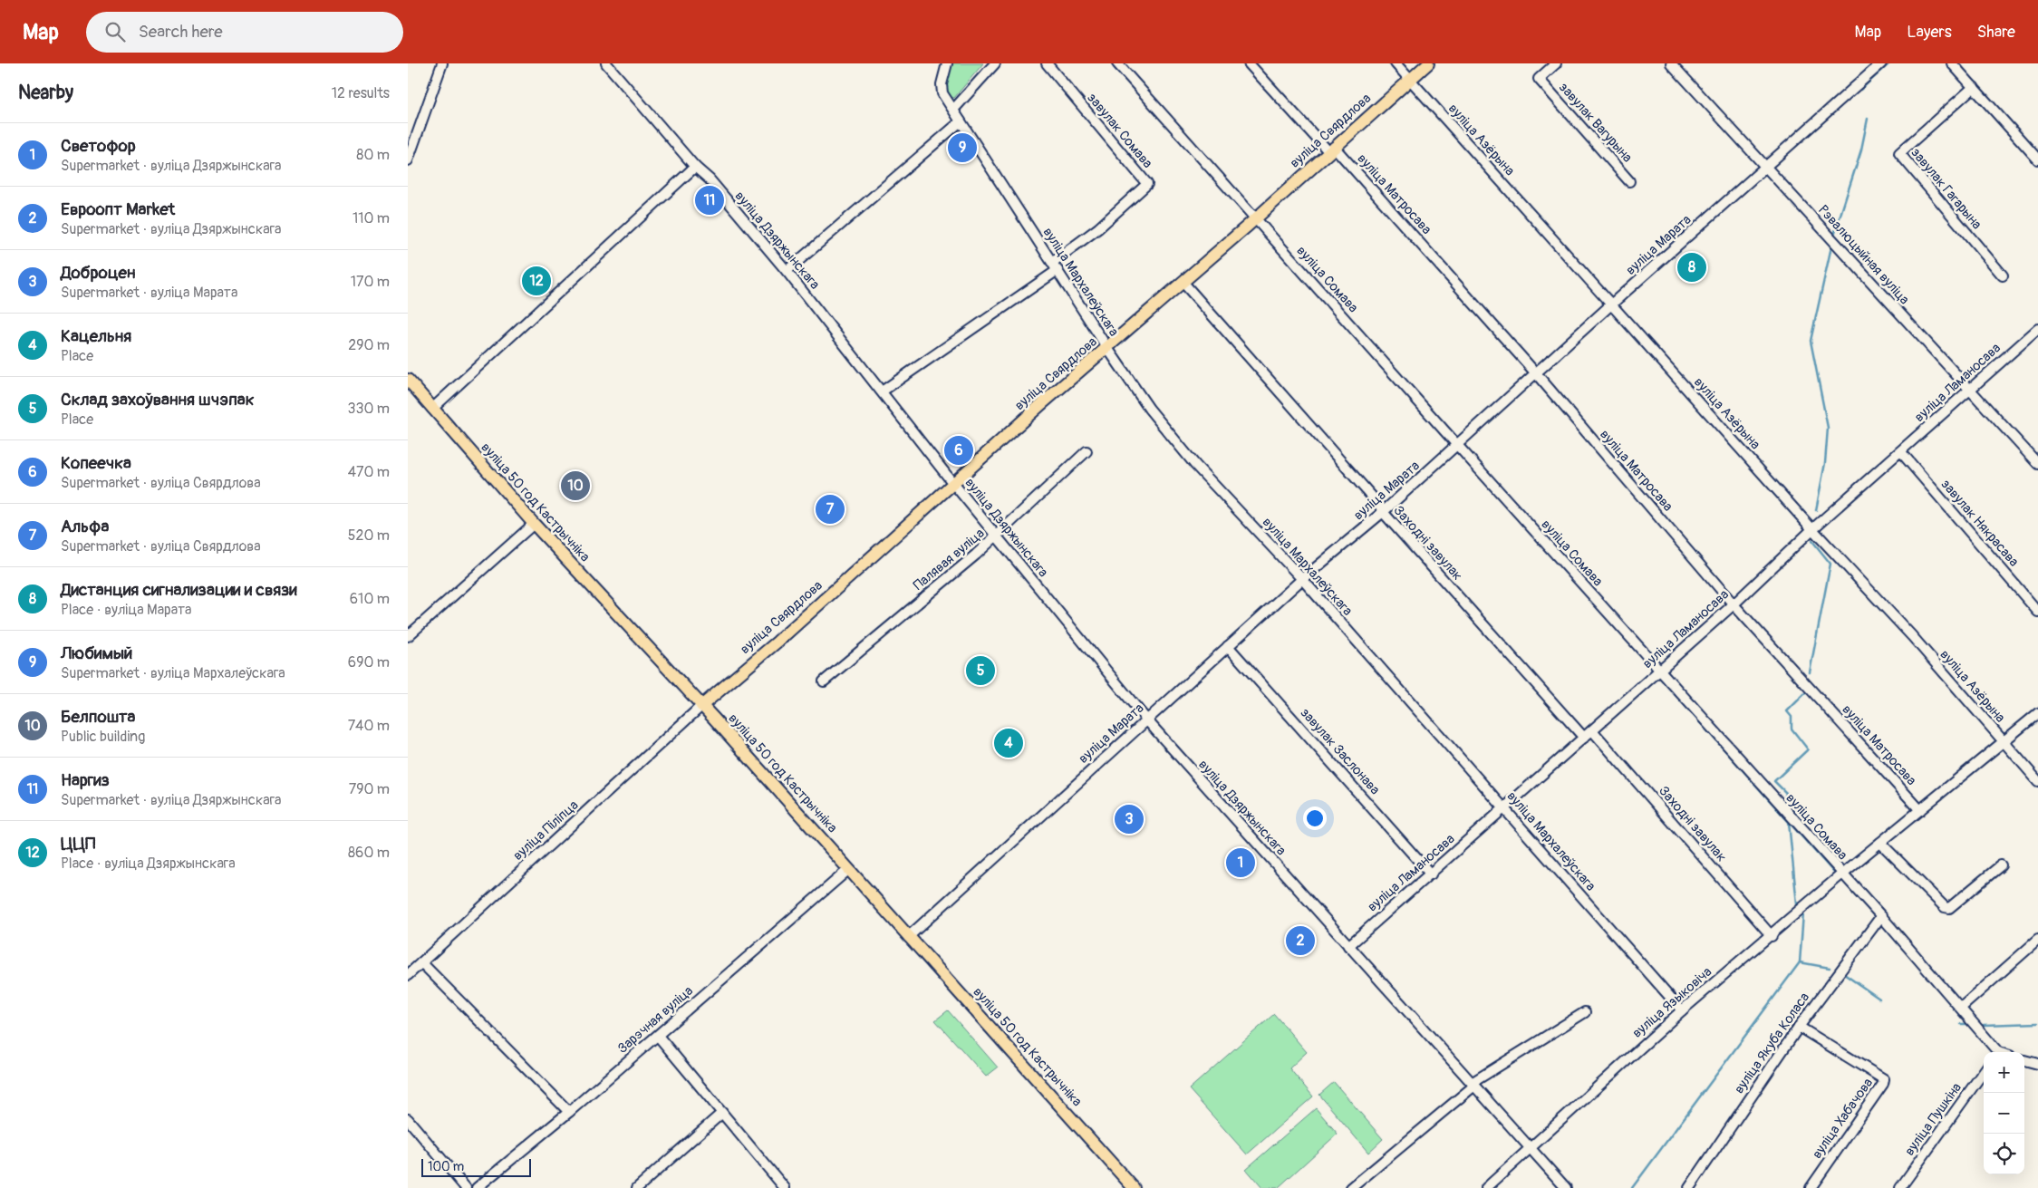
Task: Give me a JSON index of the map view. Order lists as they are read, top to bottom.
{
  "streets": {
    "main road": ["вуліца Свярдлова", "вуліца 50 год Кастрычніка"],
    "street": [
      "завулак Вагурына",
      "завулак Сомава",
      "вуліца Азёрына",
      "завулак Гагарына",
      "вуліца Матросава",
      "вуліца Дзяржынскага",
      "вуліца Марата",
      "Рэвалюцыйная вуліца",
      "вуліца Сомава",
      "вуліца Мархалеўскага",
      "вуліца Ламаносава",
      "завулак Някрасава",
      "Заходні завулак",
      "Палявая вуліца",
      "завулак Заслонава",
      "вуліца Піліпца",
      "вуліца Языковіча",
      "Зарэчная вуліца",
      "вуліца Якуба Коласа",
      "вуліца Хабачова",
      "вуліца Пушкіна"
    ]
  },
  "crossings": [
    ["завулак Сомава", "вуліца Мархалеўскага"],
    ["вуліца Свярдлова", "вуліца Азёрына"],
    ["вуліца Свярдлова", "вуліца Матросава"],
    ["вуліца Свярдлова", "вуліца Дзяржынскага"],
    ["вуліца Свярдлова", "вуліца Сомава"],
    ["вуліца Свярдлова", "вуліца Мархалеўскага"],
    ["вуліца Свярдлова", "вуліца 50 год Кастрычніка"],
    ["вуліца Свярдлова", "Заходні завулак"],
    ["вуліца Свярдлова", "вуліца Піліпца"],
    ["вуліца Азёрына", "вуліца Марата"],
    ["вуліца Азёрына", "вуліца Ламаносава"],
    ["вуліца Азёрына", "вуліца Языковіча"],
    ["вуліца Матросава", "вуліца Марата"],
    ["вуліца Матросава", "вуліца Ламаносава"],
    ["вуліца Матросава", "вуліца Языковіча"],
    ["вуліца Дзяржынскага", "вуліца Марата"],
    ["вуліца Дзяржынскага", "вуліца Ламаносава"],
    ["вуліца Дзяржынскага", "Палявая вуліца"],
    ["вуліца Дзяржынскага", "вуліца Языковіча"],
    ["вуліца Марата", "Рэвалюцыйная вуліца"],
    ["вуліца Марата", "вуліца Сомава"],
    ["вуліца Марата", "вуліца Мархалеўскага"],
    ["вуліца Марата", "вуліца 50 год Кастрычніка"],
    ["вуліца Марата", "Заходні завулак"],
    ["вуліца Марата", "завулак Заслонава"],
    ["Рэвалюцыйная вуліца", "вуліца Ламаносава"],
    ["вуліца Сомава", "вуліца Ламаносава"],
    ["вуліца Сомава", "вуліца Языковіча"],
    ["вуліца Сомава", "вуліца Якуба Коласа"],
    ["вуліца Мархалеўскага", "вуліца Ламаносава"],
    ["вуліца Мархалеўскага", "вуліца Языковіча"],
    ["вуліца Ламаносава", "завулак Някрасава"],
    ["вуліца Ламаносава", "Заходні завулак"],
    ["вуліца Ламаносава", "завулак Заслонава"],
    ["вуліца 50 год Кастрычніка", "вуліца Піліпца"],
    ["вуліца 50 год Кастрычніка", "Зарэчная вуліца"],
    ["Заходні завулак", "вуліца Языковіча"],
    ["вуліца Якуба Коласа", "вуліца Хабачова"]
  ],
  "scale_bar": "100 m",
  "page": {
    "header": "Map",
    "search": "Search here",
    "nav": ["Map", "Layers", "Share"],
    "heading": ["Nearby", "12 results"],
    "list": [
      {
        "mark": "1",
        "name": "Светофор",
        "note": "Supermarket · вуліца Дзяржынскага",
        "value": "80 m"
      },
      {
        "mark": "2",
        "name": "Евроопт Market",
        "note": "Supermarket · вуліца Дзяржынскага",
        "value": "110 m"
      },
      {
        "mark": "3",
        "name": "Доброцен",
        "note": "Supermarket · вуліца Марата",
        "value": "170 m"
      },
      {
        "mark": "4",
        "name": "Кацельня",
        "note": "Place",
        "value": "290 m"
      },
      {
        "mark": "5",
        "name": "Склад захоўвання шчэпак",
        "note": "Place",
        "value": "330 m"
      },
      {
        "mark": "6",
        "name": "Копеечка",
        "note": "Supermarket · вуліца Свярдлова",
        "value": "470 m"
      },
      {
        "mark": "7",
        "name": "Альфа",
        "note": "Supermarket · вуліца Свярдлова",
        "value": "520 m"
      },
      {
        "mark": "8",
        "name": "Дистанция сигнализации и связи",
        "note": "Place · вуліца Марата",
        "value": "610 m"
      },
      {
        "mark": "9",
        "name": "Любимый",
        "note": "Supermarket · вуліца Мархалеўскага",
        "value": "690 m"
      },
      {
        "mark": "10",
        "name": "Белпошта",
        "note": "Public building",
        "value": "740 m"
      },
      {
        "mark": "11",
        "name": "Наргиз",
        "note": "Supermarket · вуліца Дзяржынскага",
        "value": "790 m"
      },
      {
        "mark": "12",
        "name": "ЦЦП",
        "note": "Place · вуліца Дзяржынскага",
        "value": "860 m"
      }
    ],
    "pins": [
      "9",
      "11",
      "8",
      "12",
      "6",
      "10",
      "7",
      "5",
      "4",
      "3",
      "1",
      "2"
    ],
    "map_buttons": ["+", "−"],
    "scale": "100 m"
  }
}
